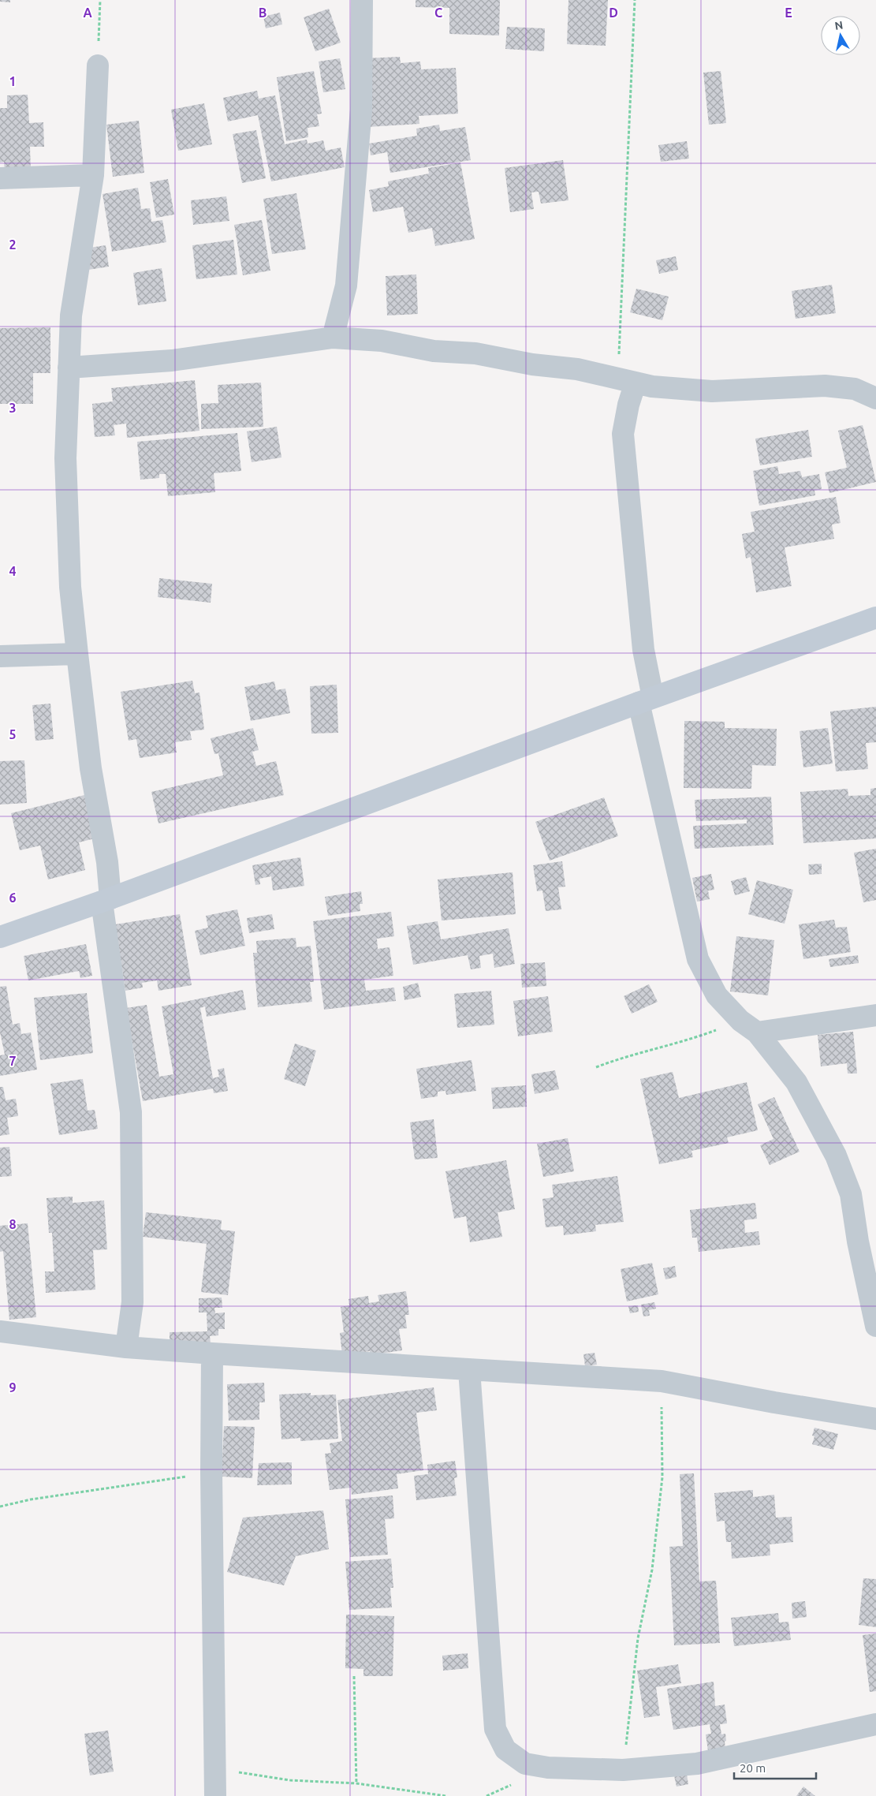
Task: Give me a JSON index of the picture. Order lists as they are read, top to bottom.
{
  "scale_bar": "20 m",
  "north": "top",
  "grid": {
    "columns": [
      "A",
      "B",
      "C",
      "D",
      "E"
    ],
    "rows": [
      "1",
      "2",
      "3",
      "4",
      "5",
      "6",
      "7",
      "8",
      "9"
    ]
  }
}
